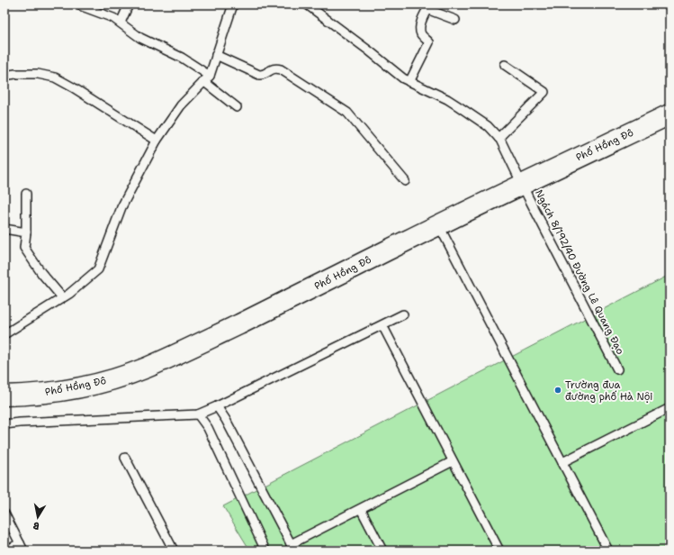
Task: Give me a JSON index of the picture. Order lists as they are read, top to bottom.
{
  "streets": {
    "street": ["Phố Hồng Đô"],
    "lane": ["Ngách 8/192/40 Đường Lê Quang Đạo"]
  },
  "crossings": [
    ["Phố Hồng Đô", "Ngách 8/192/40 Đường Lê Quang Đạo"]
  ],
  "places": ["Trường đua đường phố Hà Nội"],
  "north": "bottom"
}
